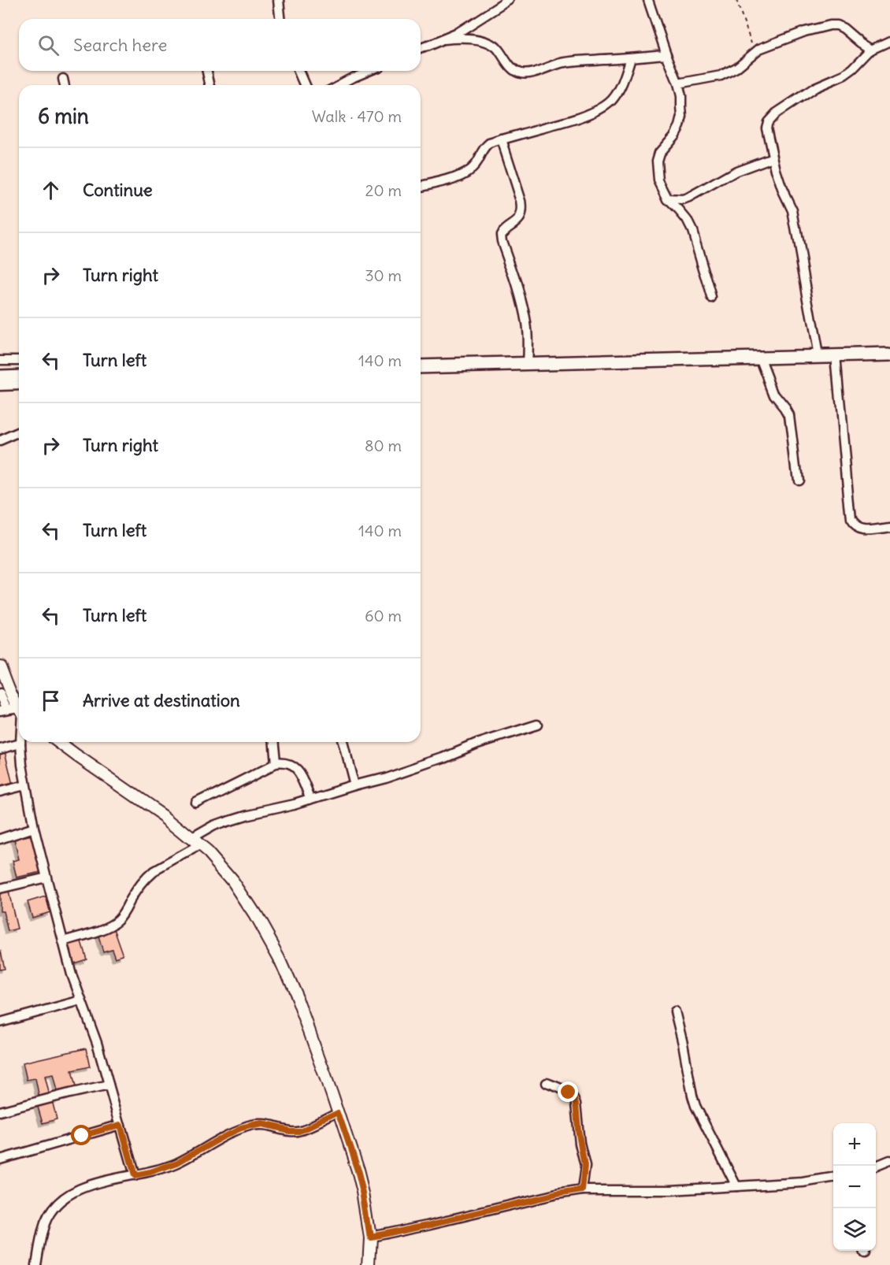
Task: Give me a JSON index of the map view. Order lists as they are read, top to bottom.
{
  "page": {
    "search": "Search here",
    "heading": ["6 min", "Walk · 470 m"],
    "list": [
      ["Continue", "20 m"],
      ["Turn right", "30 m"],
      ["Turn left", "140 m"],
      ["Turn right", "80 m"],
      ["Turn left", "140 m"],
      ["Turn left", "60 m"],
      "Arrive at destination"
    ],
    "map_buttons": ["+", "−"]
  }
}
